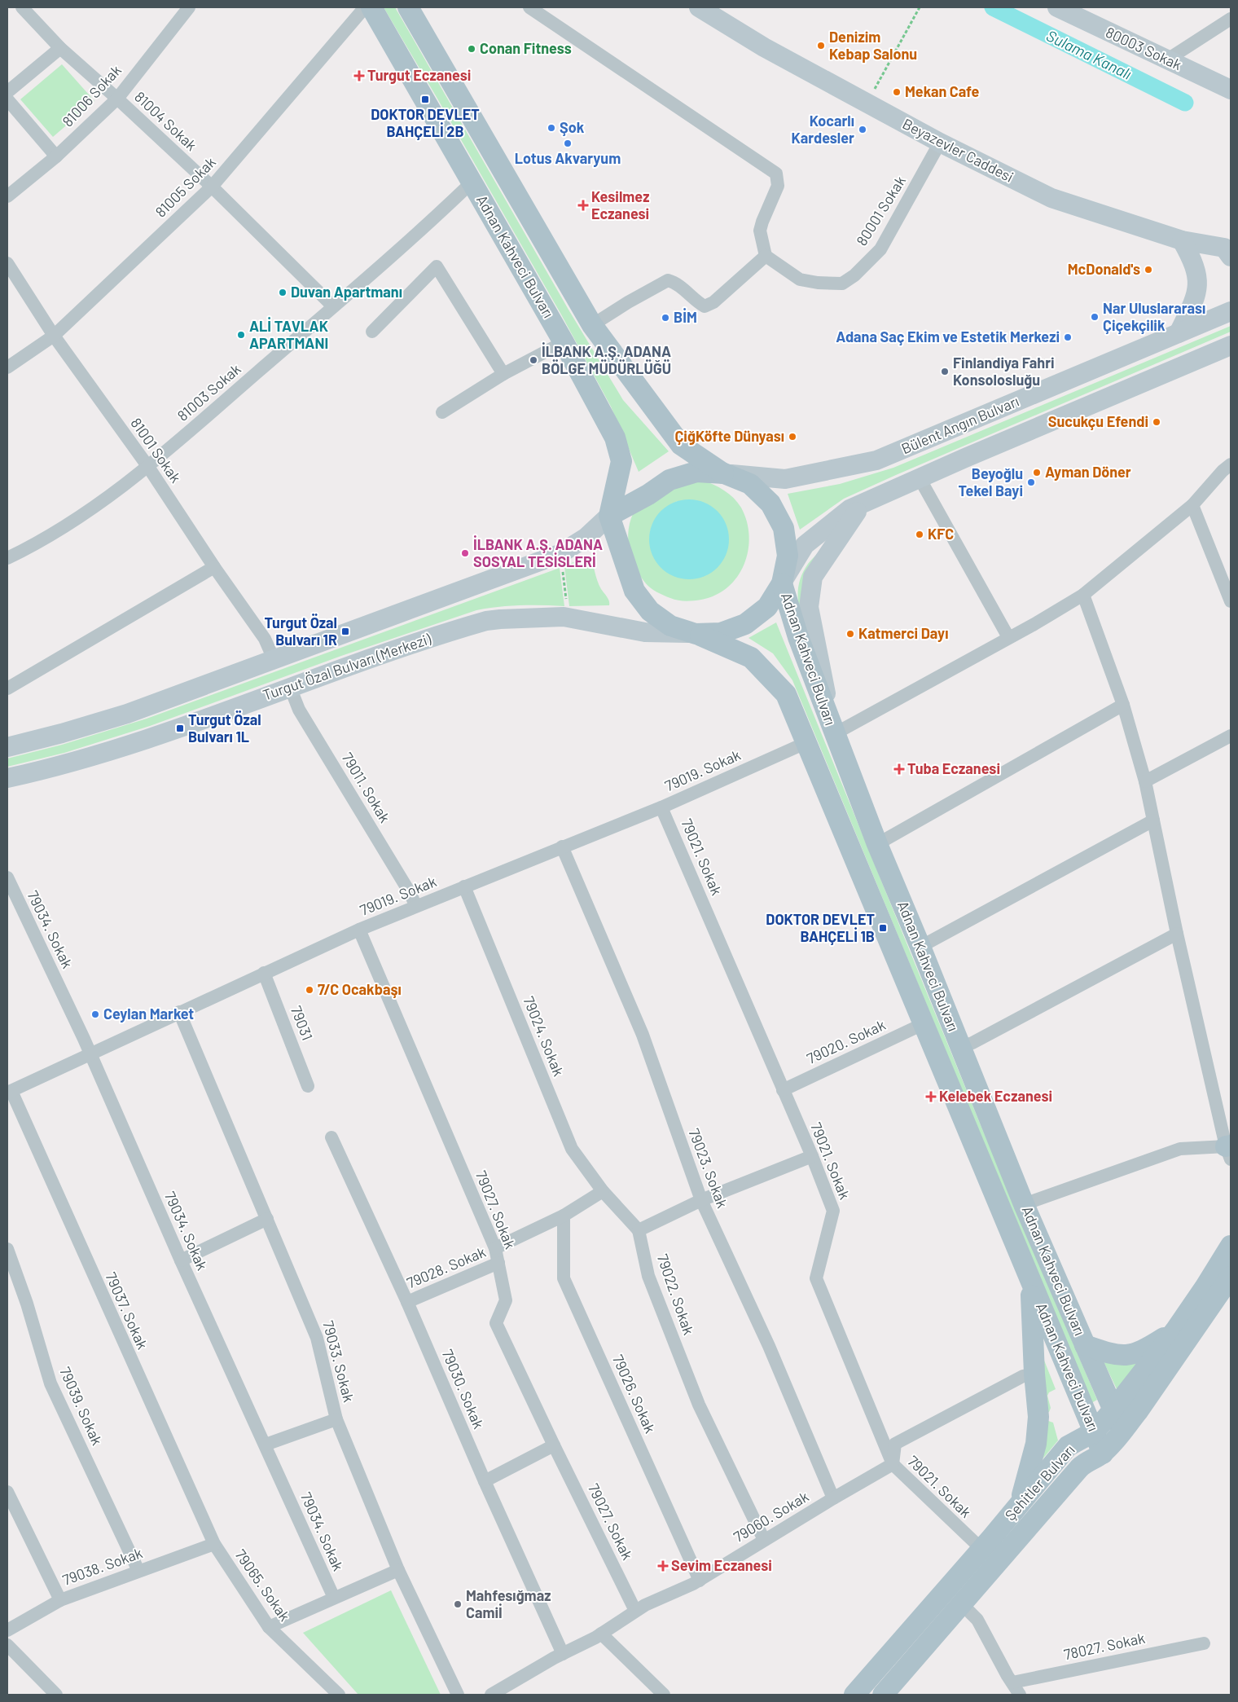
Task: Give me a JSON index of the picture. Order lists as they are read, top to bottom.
{
  "streets": {
    "main road": [
      "80003 Sokak",
      "Beyazevler Caddesi",
      "Adnan Kahveci Bulvarı",
      "Bülent Angın Bulvarı",
      "Turgut Özal Bulvarı (Merkezi)",
      "Adnan Kahveci bulvarı",
      "Şehitler Bulvarı"
    ],
    "street": [
      "81006 Sokak",
      "81004 Sokak",
      "81005 Sokak",
      "80001 Sokak",
      "81003 Sokak",
      "81001 Sokak",
      "79019. Sokak",
      "79011. Sokak",
      "79021. Sokak",
      "79034. Sokak",
      "79031",
      "79024. Sokak",
      "79020. Sokak",
      "79023. Sokak",
      "79027. Sokak",
      "79028. Sokak",
      "79022. Sokak",
      "79037. Sokak",
      "79033. Sokak",
      "79030. Sokak",
      "79026. Sokak",
      "79039. Sokak",
      "79060. Sokak",
      "79038. Sokak",
      "79065. Sokak",
      "78027. Sokak"
    ]
  },
  "crossings": [
    ["81006 Sokak", "81004 Sokak"],
    ["81004 Sokak", "81005 Sokak"],
    ["81004 Sokak", "81003 Sokak"],
    ["Beyazevler Caddesi", "80001 Sokak"],
    ["81005 Sokak", "81001 Sokak"],
    ["Adnan Kahveci Bulvarı", "81003 Sokak"],
    ["Adnan Kahveci Bulvarı", "Turgut Özal Bulvarı (Merkezi)"],
    ["Adnan Kahveci Bulvarı", "79019. Sokak"],
    ["Adnan Kahveci Bulvarı", "79020. Sokak"],
    ["Adnan Kahveci Bulvarı", "Adnan Kahveci bulvarı"],
    ["81003 Sokak", "81001 Sokak"],
    ["Turgut Özal Bulvarı (Merkezi)", "79011. Sokak"],
    ["79019. Sokak", "79011. Sokak"],
    ["79019. Sokak", "79021. Sokak"],
    ["79019. Sokak", "79034. Sokak"],
    ["79019. Sokak", "79031"],
    ["79019. Sokak", "79024. Sokak"],
    ["79019. Sokak", "79023. Sokak"],
    ["79019. Sokak", "79027. Sokak"],
    ["79019. Sokak", "79037. Sokak"],
    ["79019. Sokak", "79033. Sokak"],
    ["79021. Sokak", "79020. Sokak"],
    ["79021. Sokak", "Şehitler Bulvarı"],
    ["79021. Sokak", "79060. Sokak"],
    ["79024. Sokak", "79022. Sokak"],
    ["79023. Sokak", "79060. Sokak"],
    ["79027. Sokak", "79028. Sokak"],
    ["79027. Sokak", "79060. Sokak"],
    ["79028. Sokak", "79030. Sokak"],
    ["79022. Sokak", "79060. Sokak"],
    ["79037. Sokak", "79038. Sokak"],
    ["79037. Sokak", "79065. Sokak"],
    ["Adnan Kahveci bulvarı", "Şehitler Bulvarı"],
    ["79030. Sokak", "79060. Sokak"],
    ["79026. Sokak", "79060. Sokak"],
    ["79039. Sokak", "79038. Sokak"],
    ["79038. Sokak", "79065. Sokak"]
  ],
  "water": ["Sulama Kanalı"],
  "places": {
    "other": [
      "Denizim Kebap Salonu",
      "Conan Fitness",
      "Mekan Cafe",
      "Şok",
      "Kocarlı Kardesler",
      "Lotus Akvaryum",
      "McDonald's",
      "Duvan Apartmanı",
      "Nar Uluslararası Çiçekçilik",
      "BİM",
      "ALİ TAVLAK APARTMANI",
      "Adana Saç Ekim ve Estetik Merkezi",
      "İLBANK A.Ş. ADANA BÖLGE MÜDÜRLÜĞÜ",
      "Finlandiya Fahri Konsolosluğu",
      "Sucukçu Efendi",
      "ÇiğKöfte Dünyası",
      "Ayman Döner",
      "Beyoğlu Tekel Bayi",
      "KFC",
      "İLBANK A.Ş. ADANA SOSYAL TESİSLERİ",
      "Katmerci Dayı",
      "7/C Ocakbaşı",
      "Ceylan Market",
      "Mahfesığmaz Camiİ"
    ],
    "health": [
      "Turgut Eczanesi",
      "Kesilmez Eczanesi",
      "Tuba Eczanesi",
      "Kelebek Eczanesi",
      "Sevim Eczanesi"
    ],
    "transit": [
      "DOKTOR DEVLET BAHÇELİ 2B",
      "Turgut Özal Bulvarı 1R",
      "Turgut Özal Bulvarı 1L",
      "DOKTOR DEVLET BAHÇELİ 1B"
    ]
  }
}
